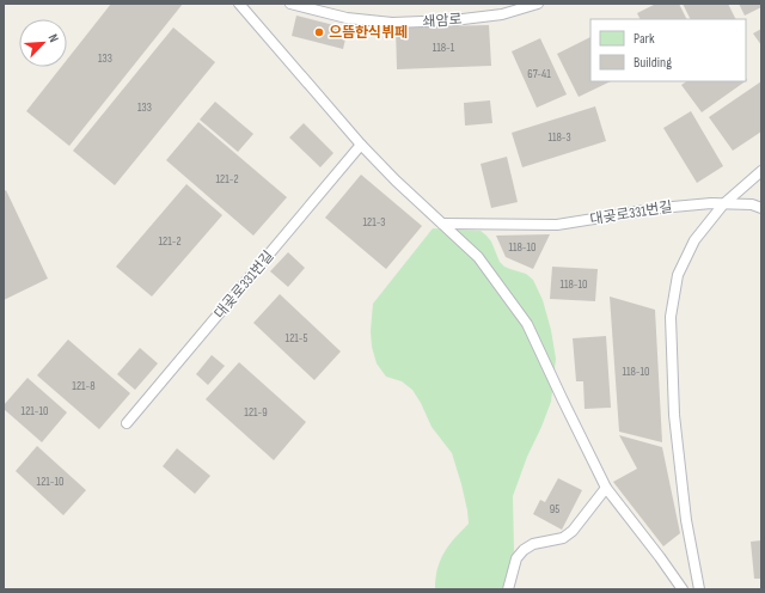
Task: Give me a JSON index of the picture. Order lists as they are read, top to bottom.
{
  "streets": {
    "lane": ["쇄암로", "대곶로331번길"]
  },
  "places": ["으뜸한식뷔페"],
  "house_numbers": [
    "118-1",
    "133",
    "67-41",
    "133",
    "118-3",
    "121-2",
    "121-3",
    "121-2",
    "118-10",
    "118-10",
    "121-5",
    "118-10",
    "121-8",
    "121-10",
    "121-9",
    "121-10",
    "95"
  ],
  "legend": ["Park", "Building"],
  "north": "top right"
}
